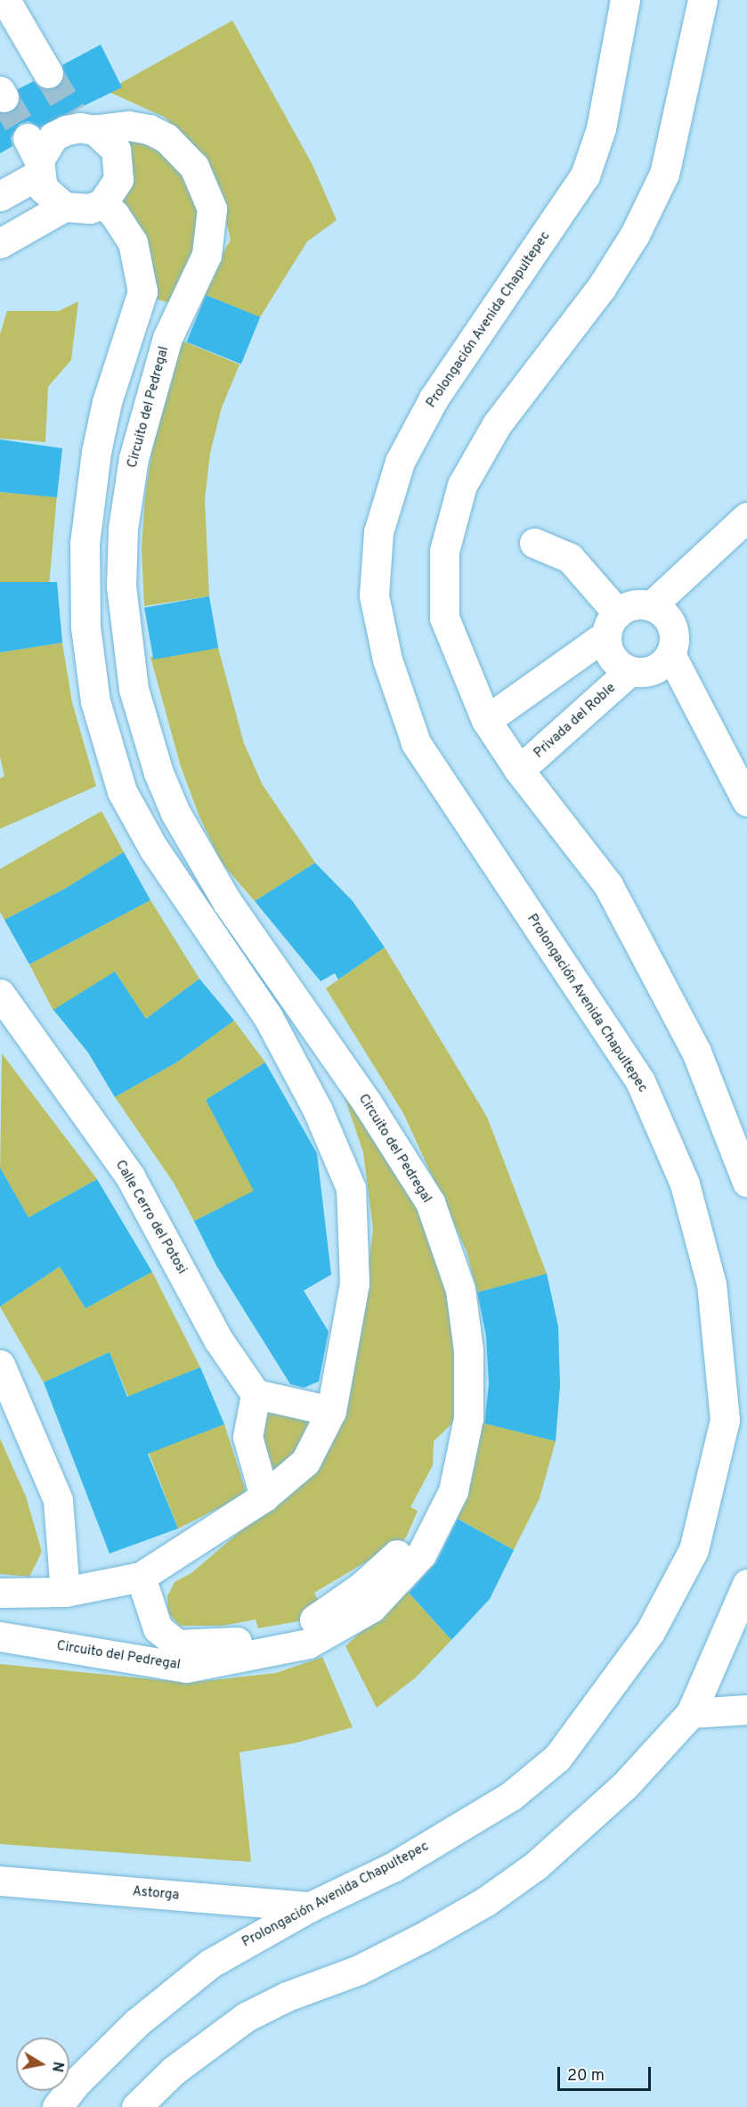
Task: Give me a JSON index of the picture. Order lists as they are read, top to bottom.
{
  "streets": {
    "street": [
      "Prolongación Avenida Chapultepec",
      "Circuito del Pedregal",
      "Privada del Roble",
      "Calle Cerro del Potosi",
      "Astorga"
    ]
  },
  "crossings": [
    ["Prolongación Avenida Chapultepec", "Astorga"]
  ],
  "scale_bar": "20 m",
  "north": "right"
}
